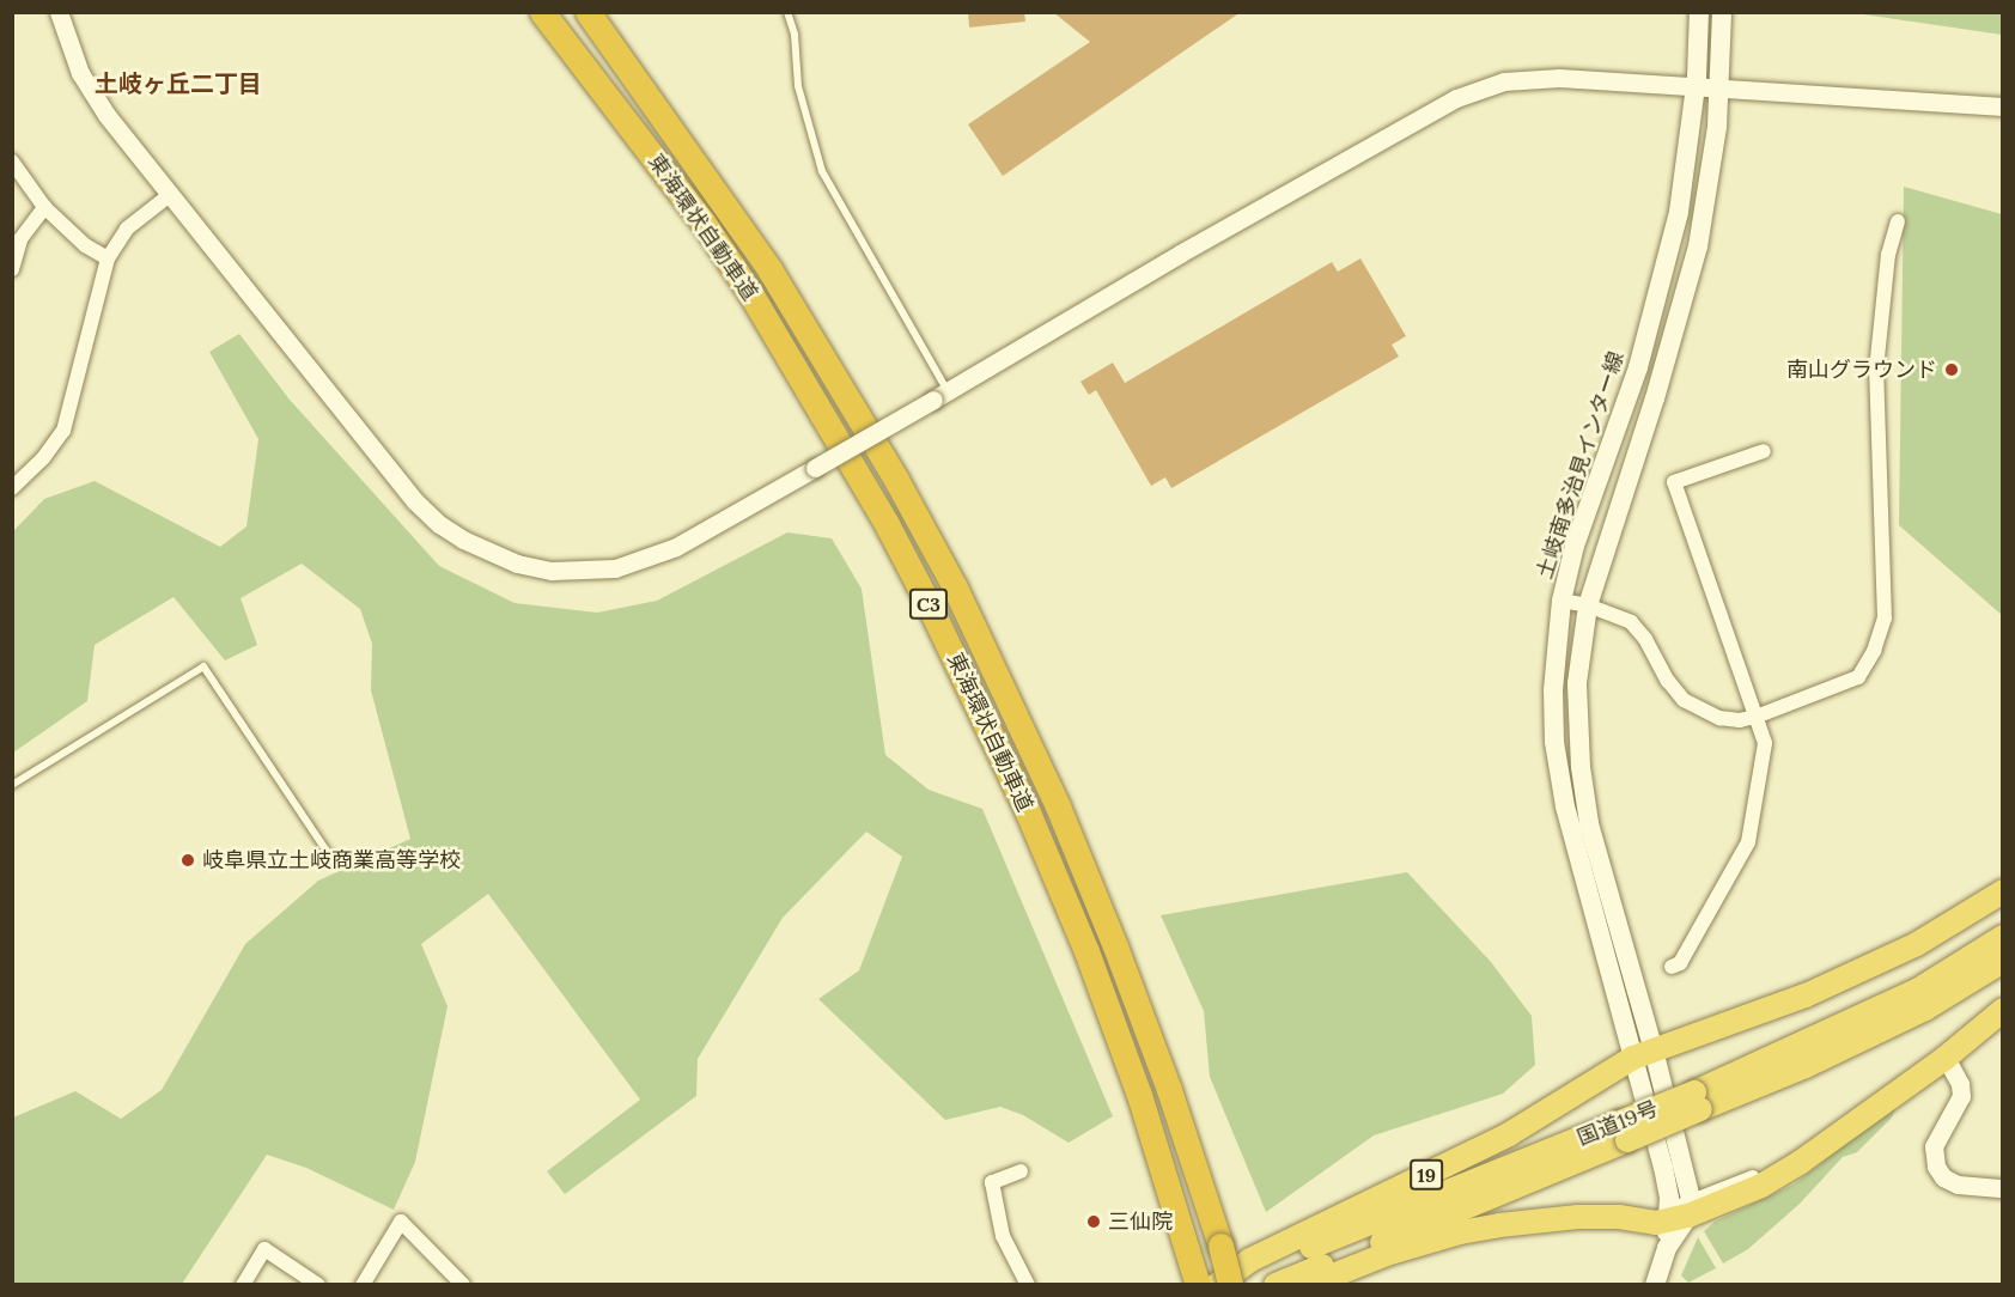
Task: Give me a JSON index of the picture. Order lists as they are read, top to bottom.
{
  "streets": {
    "highway": [
      "東海環状自動車道",
      "C3",
      "国道19号",
      "19"
    ],
    "main road": ["土岐南多治見インター線"]
  },
  "crossings": [
    ["土岐南多治見インター線", "19"],
    ["国道19号", "19"]
  ],
  "districts": ["土岐ヶ丘二丁目"],
  "places": ["南山グラウンド", "岐阜県立土岐商業高等学校", "三仙院"]
}
